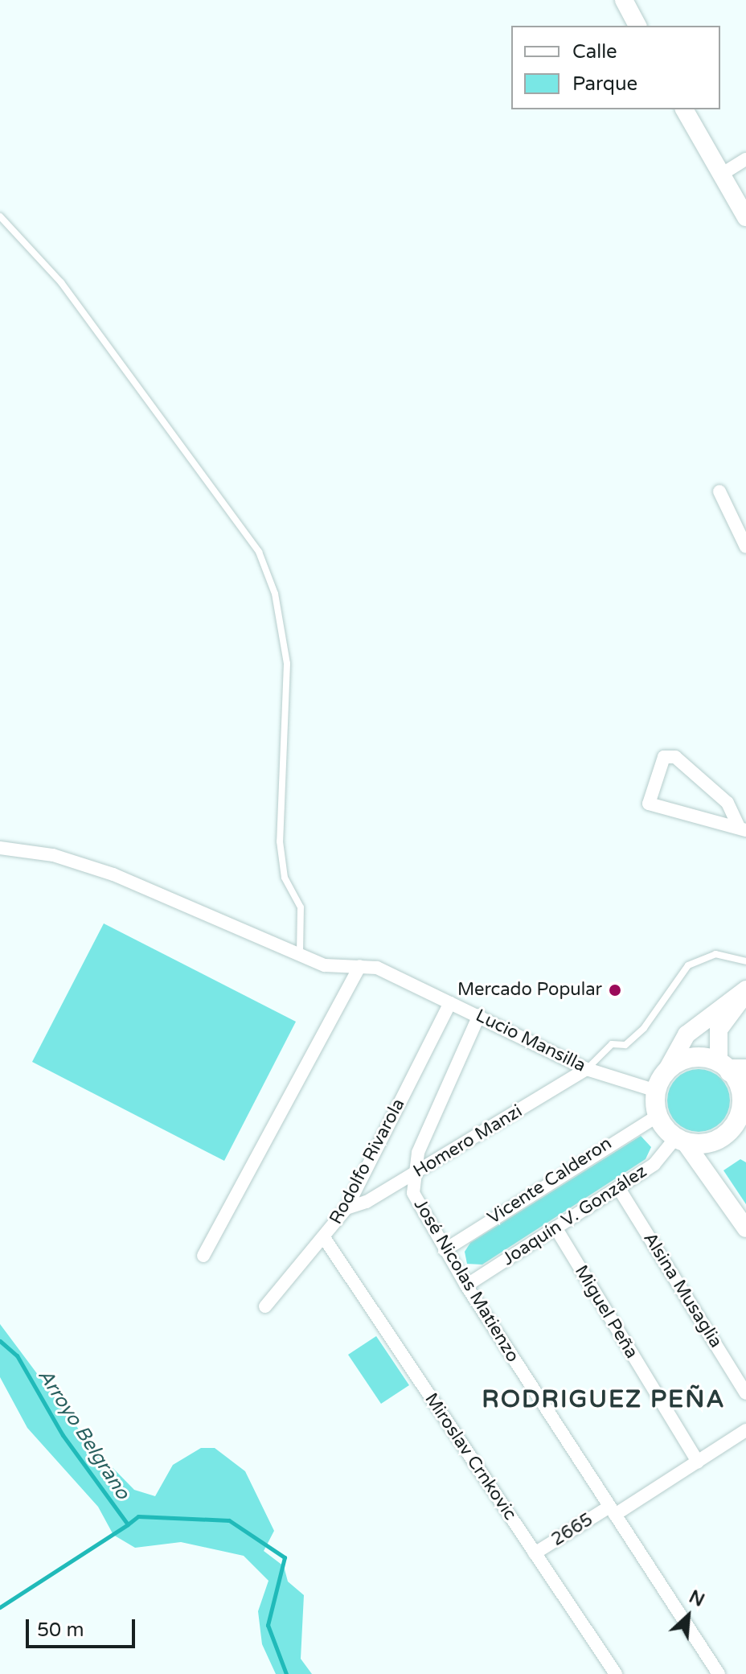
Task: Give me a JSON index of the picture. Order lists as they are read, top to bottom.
{
  "streets": {
    "street": [
      "Lucio Mansilla",
      "Homero Manzi",
      "Rodolfo Rivarola",
      "Vicente Calderon",
      "Joaquín V. González",
      "José Nicolas Matienzo",
      "Alsina Musaglia",
      "Miguel Peña",
      "Miroslav Crnkovic",
      "2665"
    ]
  },
  "crossings": [
    ["Lucio Mansilla", "Homero Manzi"],
    ["Lucio Mansilla", "Rodolfo Rivarola"],
    ["Lucio Mansilla", "Vicente Calderon"],
    ["Lucio Mansilla", "Joaquín V. González"],
    ["Homero Manzi", "Rodolfo Rivarola"],
    ["Homero Manzi", "José Nicolas Matienzo"],
    ["Rodolfo Rivarola", "Miroslav Crnkovic"],
    ["Vicente Calderon", "Joaquín V. González"],
    ["Vicente Calderon", "José Nicolas Matienzo"],
    ["Joaquín V. González", "José Nicolas Matienzo"],
    ["Joaquín V. González", "Alsina Musaglia"],
    ["Joaquín V. González", "Miguel Peña"],
    ["José Nicolas Matienzo", "2665"],
    ["Miguel Peña", "2665"],
    ["Miroslav Crnkovic", "2665"]
  ],
  "districts": ["RODRIGUEZ PEÑA"],
  "water": ["Arroyo Belgrano"],
  "places": ["Mercado Popular"],
  "legend": ["Calle", "Parque"],
  "scale_bar": "50 m",
  "north": "top right"
}
